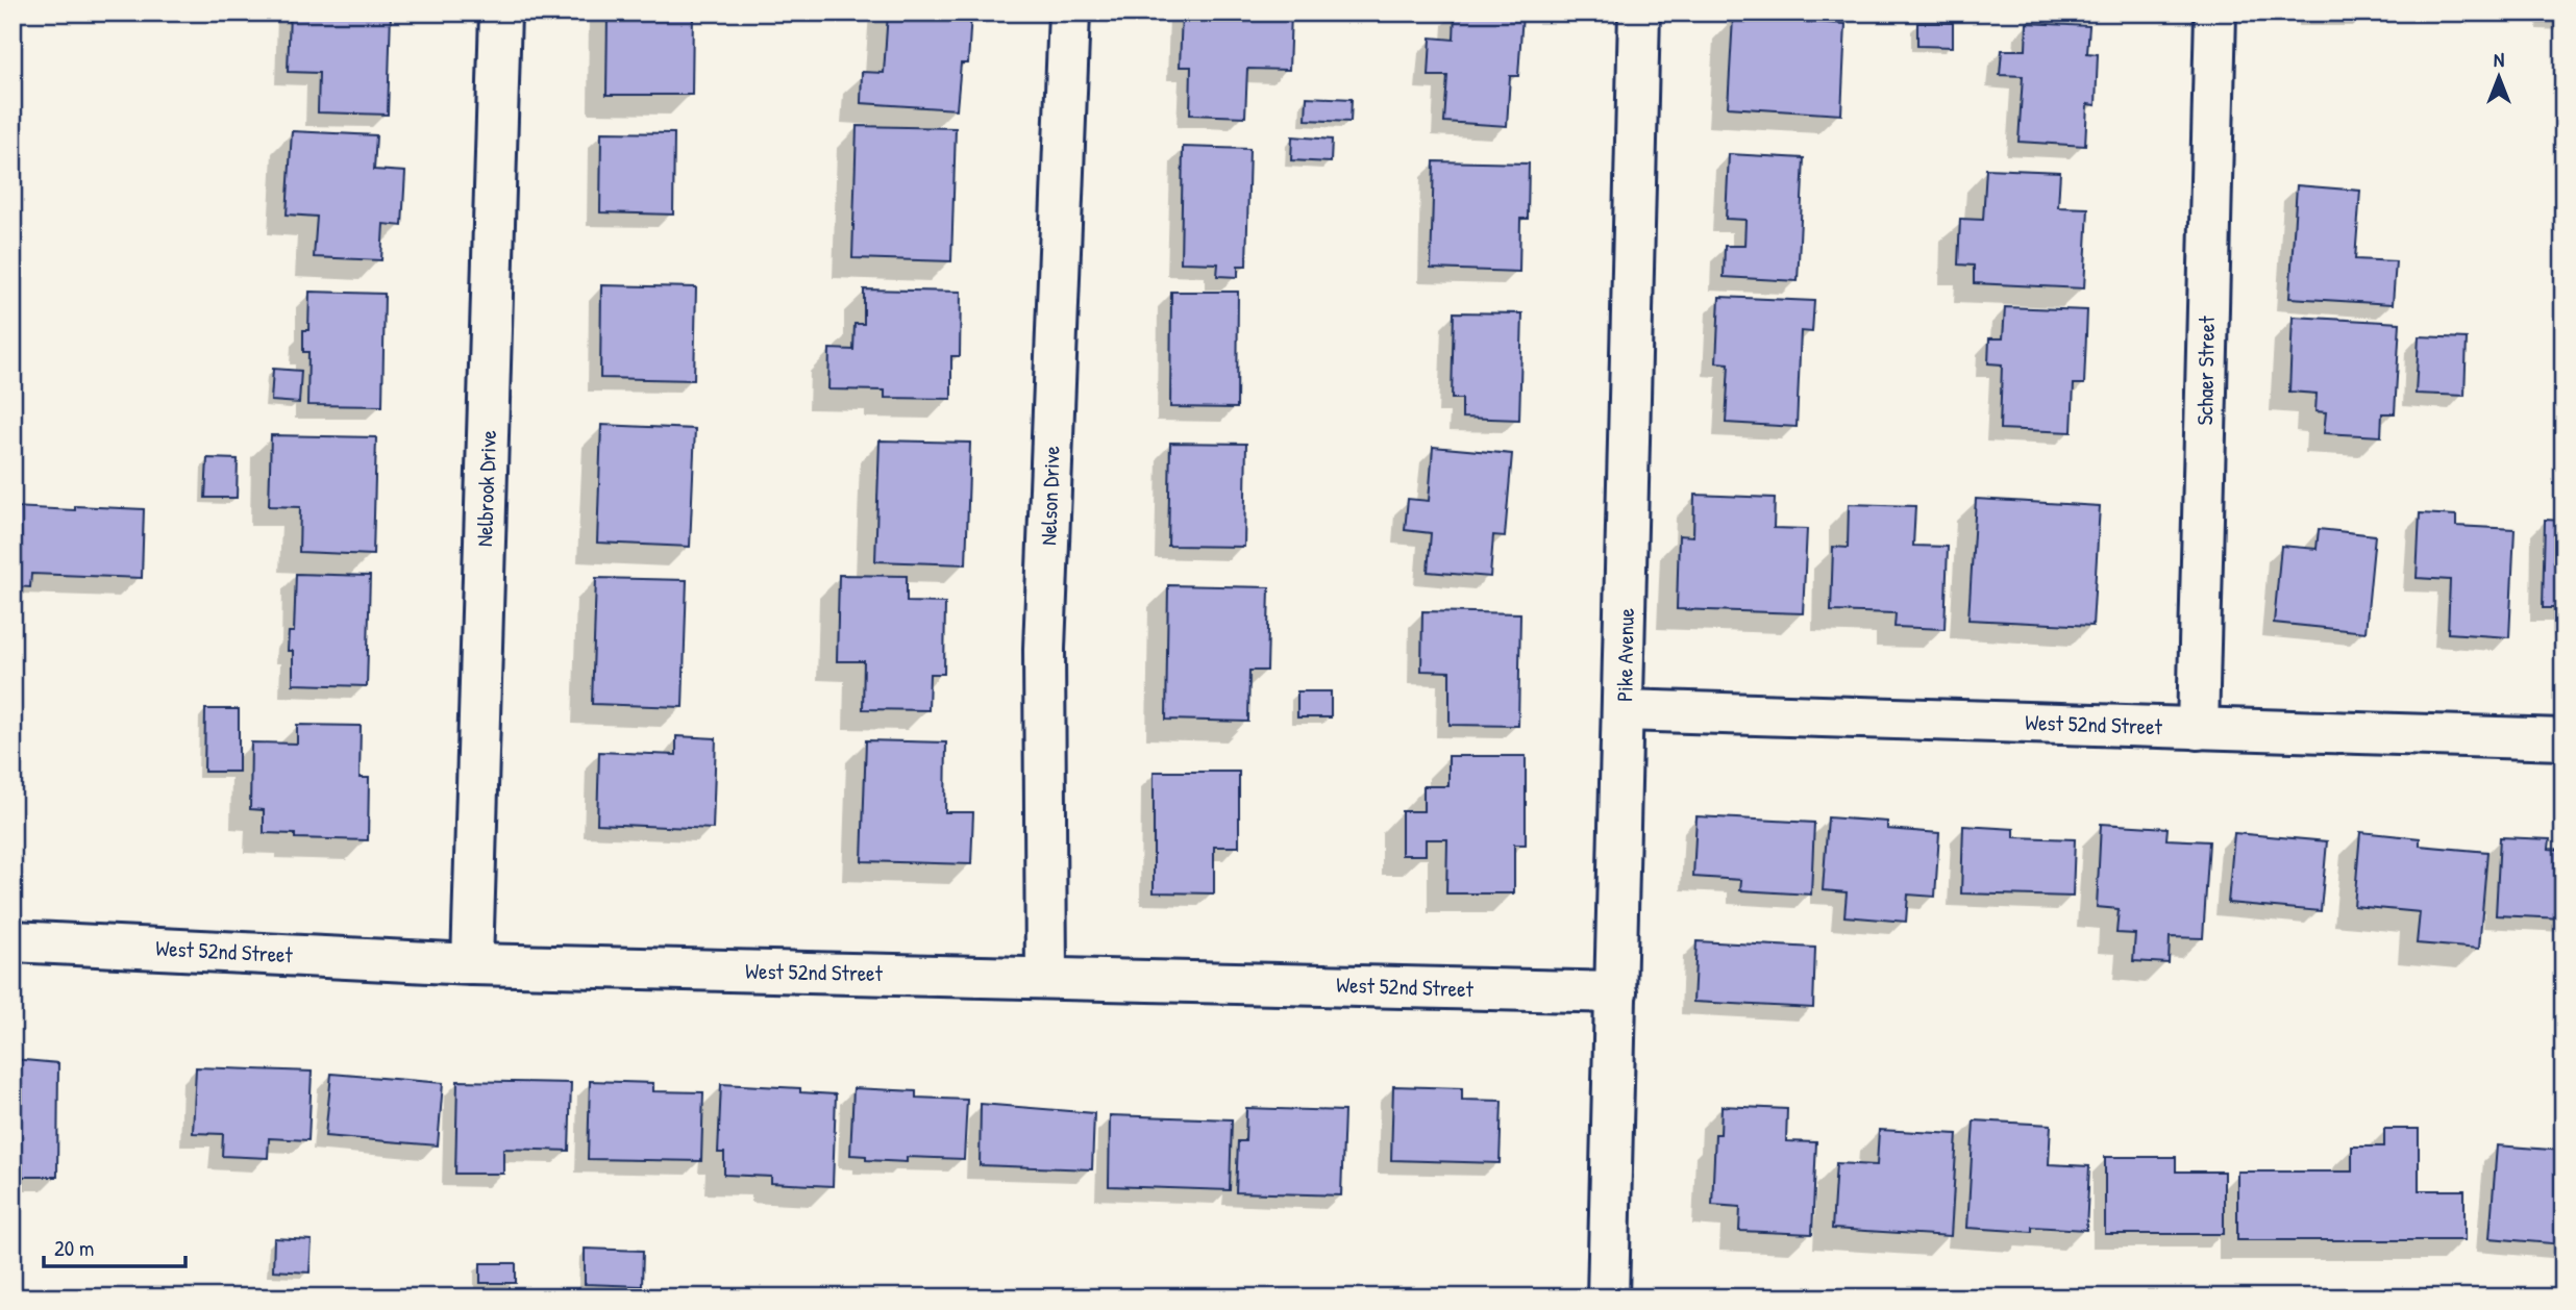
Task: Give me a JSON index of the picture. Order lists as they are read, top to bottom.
{
  "streets": {
    "street": [
      "Schaer Street",
      "Nelbrook Drive",
      "Nelson Drive",
      "Pike Avenue",
      "West 52nd Street"
    ]
  },
  "crossings": [
    ["Schaer Street", "West 52nd Street"],
    ["Nelbrook Drive", "West 52nd Street"],
    ["Nelson Drive", "West 52nd Street"],
    ["Pike Avenue", "West 52nd Street"]
  ],
  "scale_bar": "20 m",
  "north": "top"
}
